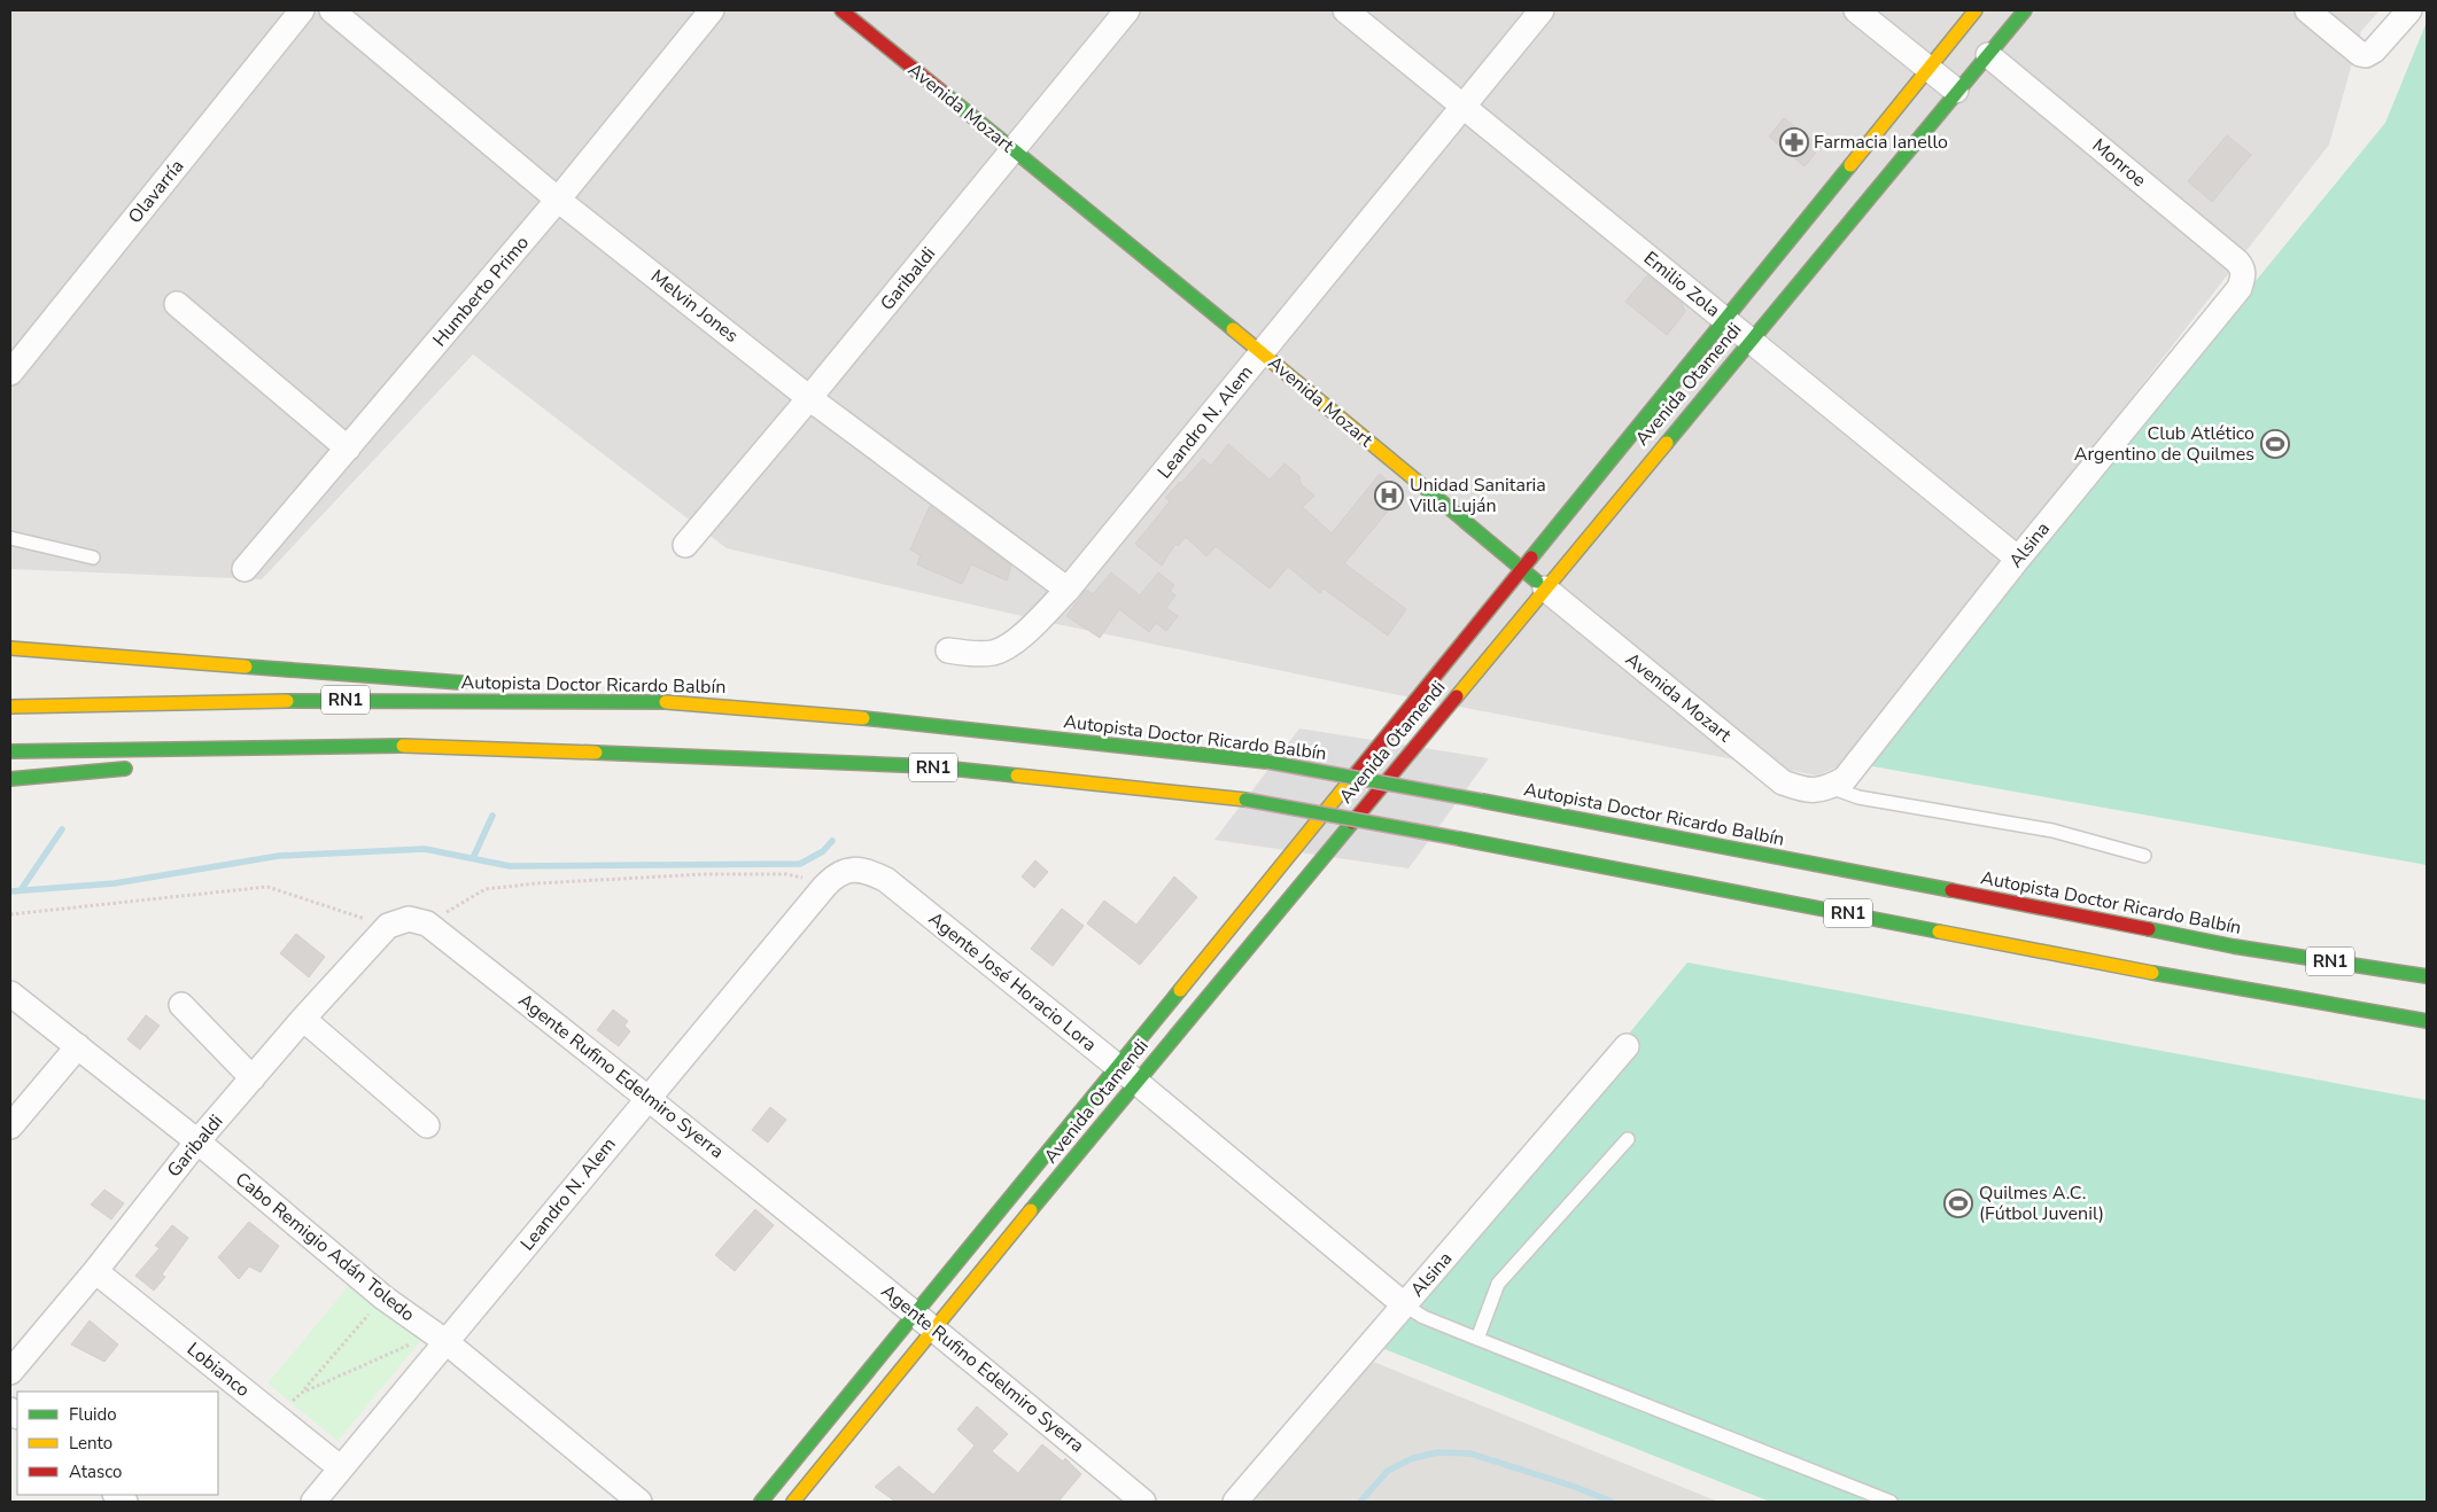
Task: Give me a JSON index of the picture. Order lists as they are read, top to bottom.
{
  "streets": {
    "main road": [
      "Avenida Mozart",
      "Avenida Otamendi",
      "Autopista Doctor Ricardo Balbín",
      "RN1"
    ],
    "street": [
      "Monroe",
      "Olavarría",
      "Garibaldi",
      "Emilio Zola",
      "Humberto Primo",
      "Melvin Jones",
      "Leandro N. Alem",
      "Alsina",
      "Agente José Horacio Lora",
      "Agente Rufino Edelmiro Syerra",
      "Cabo Remigio Adán Toledo",
      "Lobianco"
    ]
  },
  "crossings": [
    ["Avenida Mozart", "Garibaldi"],
    ["Avenida Mozart", "Avenida Otamendi"],
    ["Avenida Mozart", "Leandro N. Alem"],
    ["Avenida Mozart", "Alsina"],
    ["Monroe", "Avenida Otamendi"],
    ["Monroe", "Alsina"],
    ["Garibaldi", "Melvin Jones"],
    ["Garibaldi", "Cabo Remigio Adán Toledo"],
    ["Garibaldi", "Lobianco"],
    ["Emilio Zola", "Avenida Otamendi"],
    ["Emilio Zola", "Leandro N. Alem"],
    ["Emilio Zola", "Alsina"],
    ["Humberto Primo", "Melvin Jones"],
    ["Melvin Jones", "Leandro N. Alem"],
    ["Avenida Otamendi", "Agente José Horacio Lora"],
    ["Avenida Otamendi", "Agente Rufino Edelmiro Syerra"],
    ["Leandro N. Alem", "Agente José Horacio Lora"],
    ["Leandro N. Alem", "Agente Rufino Edelmiro Syerra"],
    ["Leandro N. Alem", "Cabo Remigio Adán Toledo"],
    ["Leandro N. Alem", "Lobianco"],
    ["Alsina", "Agente José Horacio Lora"]
  ],
  "places": {
    "pharmacy": ["Farmacia Ianello"],
    "sports": ["Club Atlético Argentino de Quilmes", "Quilmes A.C. (Fútbol Juvenil)"],
    "hospital": ["Unidad Sanitaria Villa Luján"]
  },
  "legend": ["Fluido", "Lento", "Atasco"]
}
